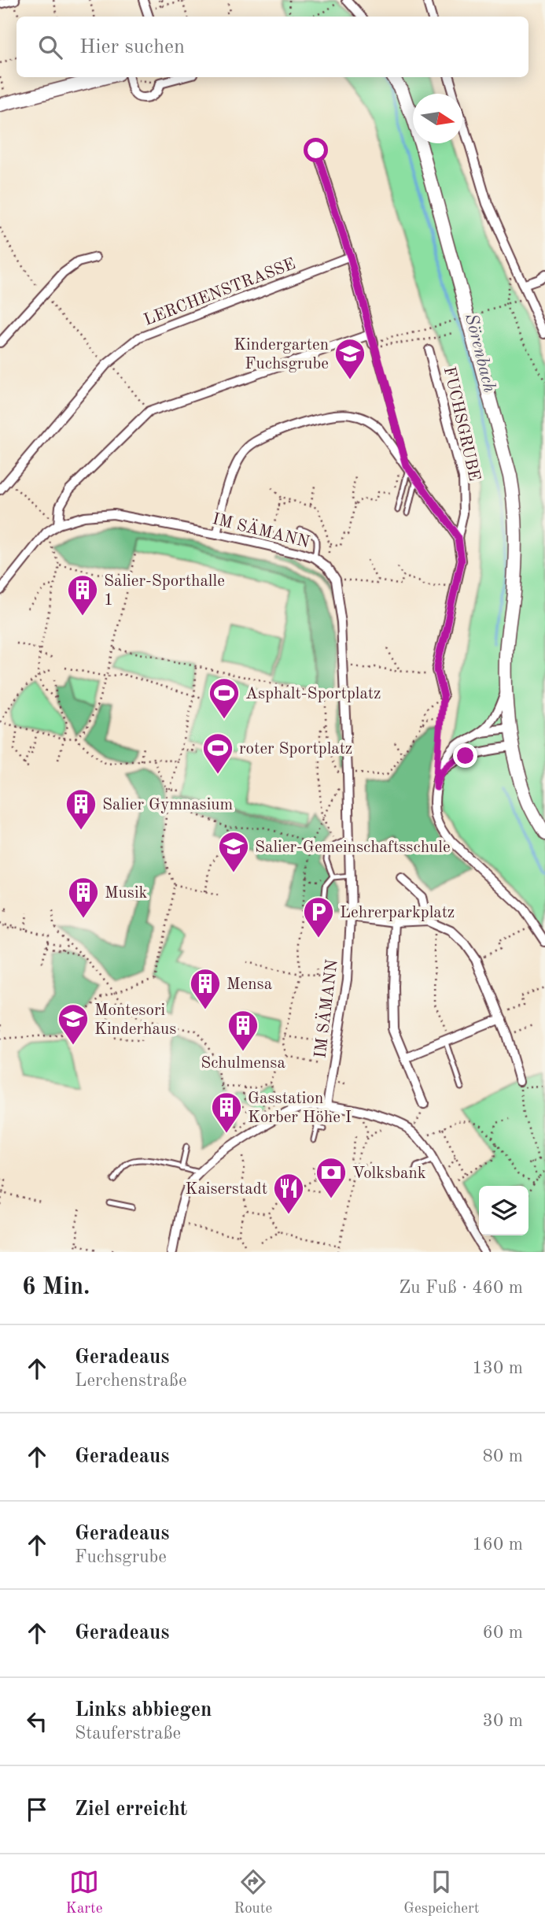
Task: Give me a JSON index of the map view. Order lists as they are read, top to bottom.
{
  "streets": {
    "street": ["LERCHENSTRASSE", "FUCHSGRUBE", "IM SÄMANN"]
  },
  "water": ["Sörenbach"],
  "places": {
    "school or university": ["Kindergarten Fuchsgrube", "Salier-Gemeinschaftsschule", "Montesori Kinderhaus"],
    "building": [
      "Salier-Sporthalle 1",
      "Salier Gymnasium",
      "Musik",
      "Mensa",
      "Schulmensa",
      "Gasstation Korber Höhe I"
    ],
    "sports": ["Asphalt-Sportplatz", "roter Sportplatz"],
    "parking": ["Lehrerparkplatz"],
    "bank": ["Volksbank"],
    "restaurant": ["Kaiserstadt"]
  },
  "north": "right",
  "page": {
    "search": "Hier suchen",
    "heading": ["6 Min.", "Zu Fuß · 460 m"],
    "list": [
      ["Geradeaus", "Lerchenstraße", "130 m"],
      ["Geradeaus", "80 m"],
      ["Geradeaus", "Fuchsgrube", "160 m"],
      ["Geradeaus", "60 m"],
      ["Links abbiegen", "Stauferstraße", "30 m"],
      "Ziel erreicht"
    ],
    "nav": ["Karte", "Route", "Gespeichert"]
  }
}
